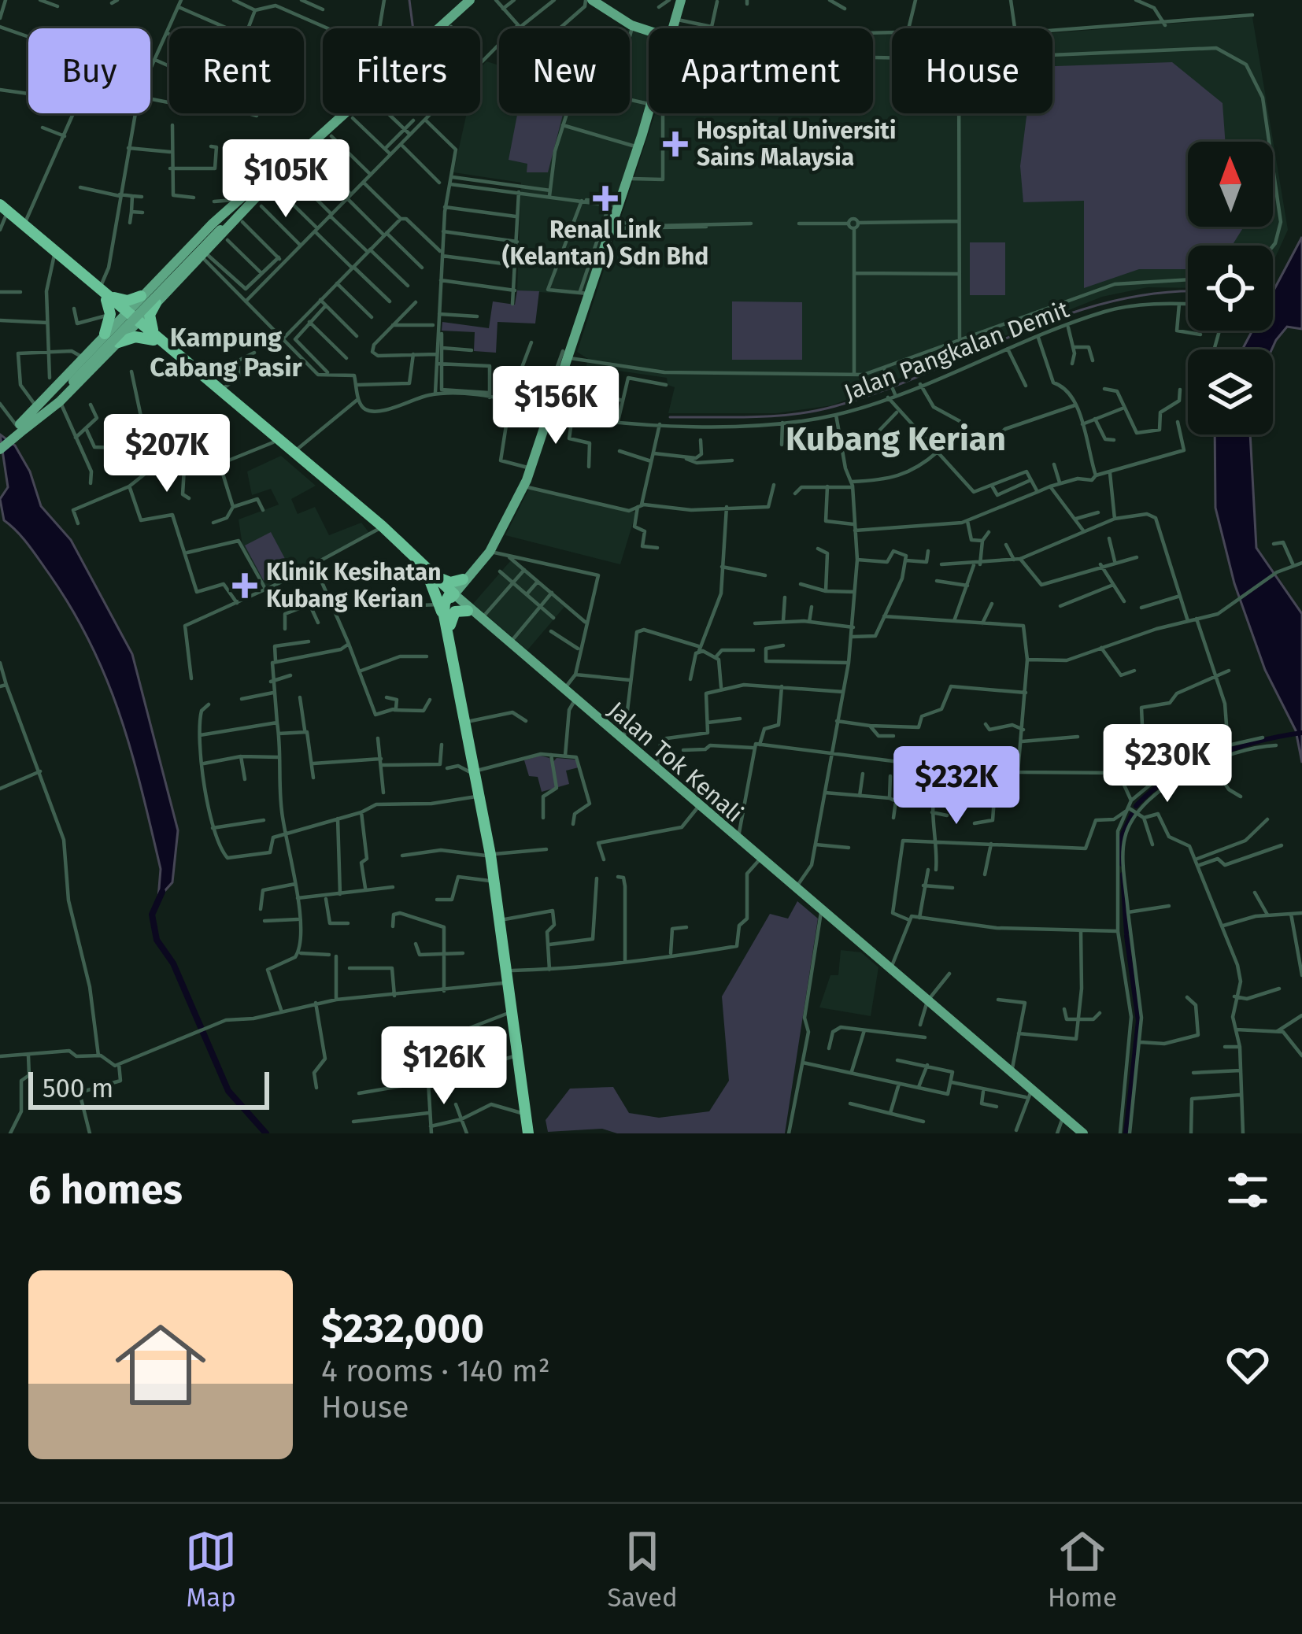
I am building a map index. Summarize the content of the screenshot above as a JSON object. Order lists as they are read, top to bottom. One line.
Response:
{"streets":{"main road":["Jalan Tok Kenali"],"street":["Jalan Pangkalan Demit"]},"districts":["Kampung Cabang Pasir","Kubang Kerian"],"places":{"health":["Hospital Universiti Sains Malaysia","Renal Link (Kelantan) Sdn Bhd","Klinik Kesihatan Kubang Kerian"]},"scale_bar":"500 m","north":"top","page":{"chip":["Buy","Rent","Filters","New","Apartment","House"],"price":["$105K","$156K","$207K","$230K","$232K","$126K"],"scale":"500 m","heading":"6 homes","list":[{"name":"$232,000","note":"4 rooms · 140 m² · House"}],"tabs":["Map","Saved","Home"]}}
